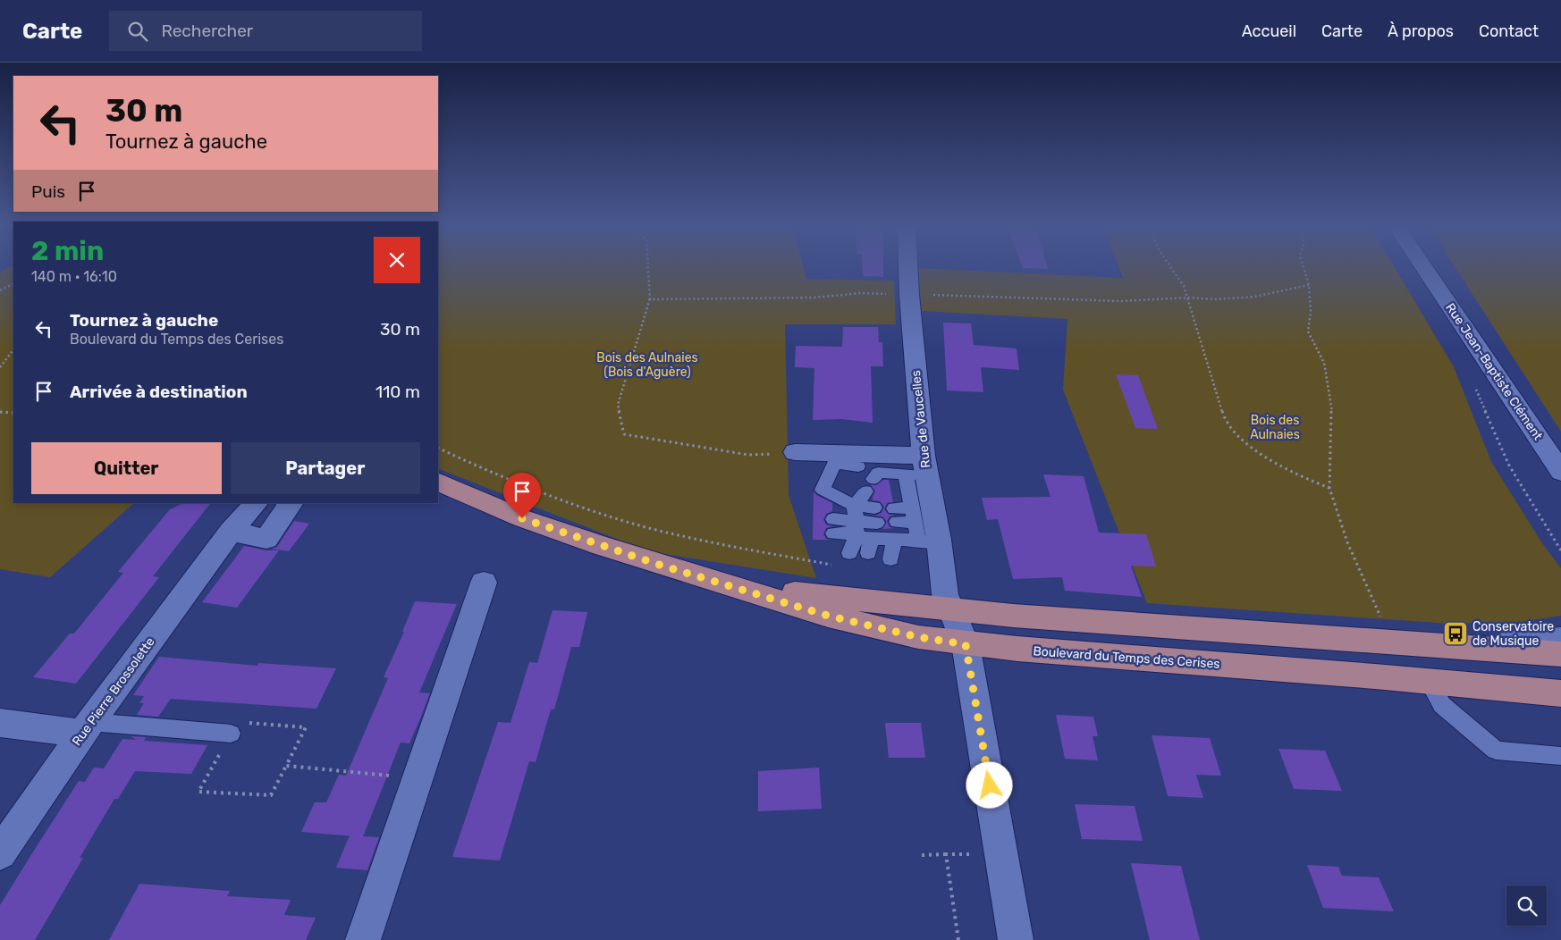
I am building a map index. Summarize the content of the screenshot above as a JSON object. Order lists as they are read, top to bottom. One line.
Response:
{"streets":{"main road":["Boulevard du Temps des Cerises"],"street":["Rue Jean-Baptiste Clément","Rue de Vaucelles","Rue Pierre Brossolette"]},"crossings":[["Rue de Vaucelles","Boulevard du Temps des Cerises"]],"parks":["Bois des Aulnaies (Bois d'Aguère)","Bois des Aulnaies"],"places":{"bus stop":["Conservatoire de Musique"]},"page":{"header":"Carte","search":"Rechercher","nav":["Accueil","Carte","À propos","Contact"],"turn":["30 m","Tournez à gauche"],"then":"Puis","heading":["2 min","140 m · 16:10"],"list":[{"name":"Tournez à gauche","note":"Boulevard du Temps des Cerises","value":"30 m"},{"name":"Arrivée à destination","value":"110 m"}],"buttons":["Quitter","Partager"]}}
